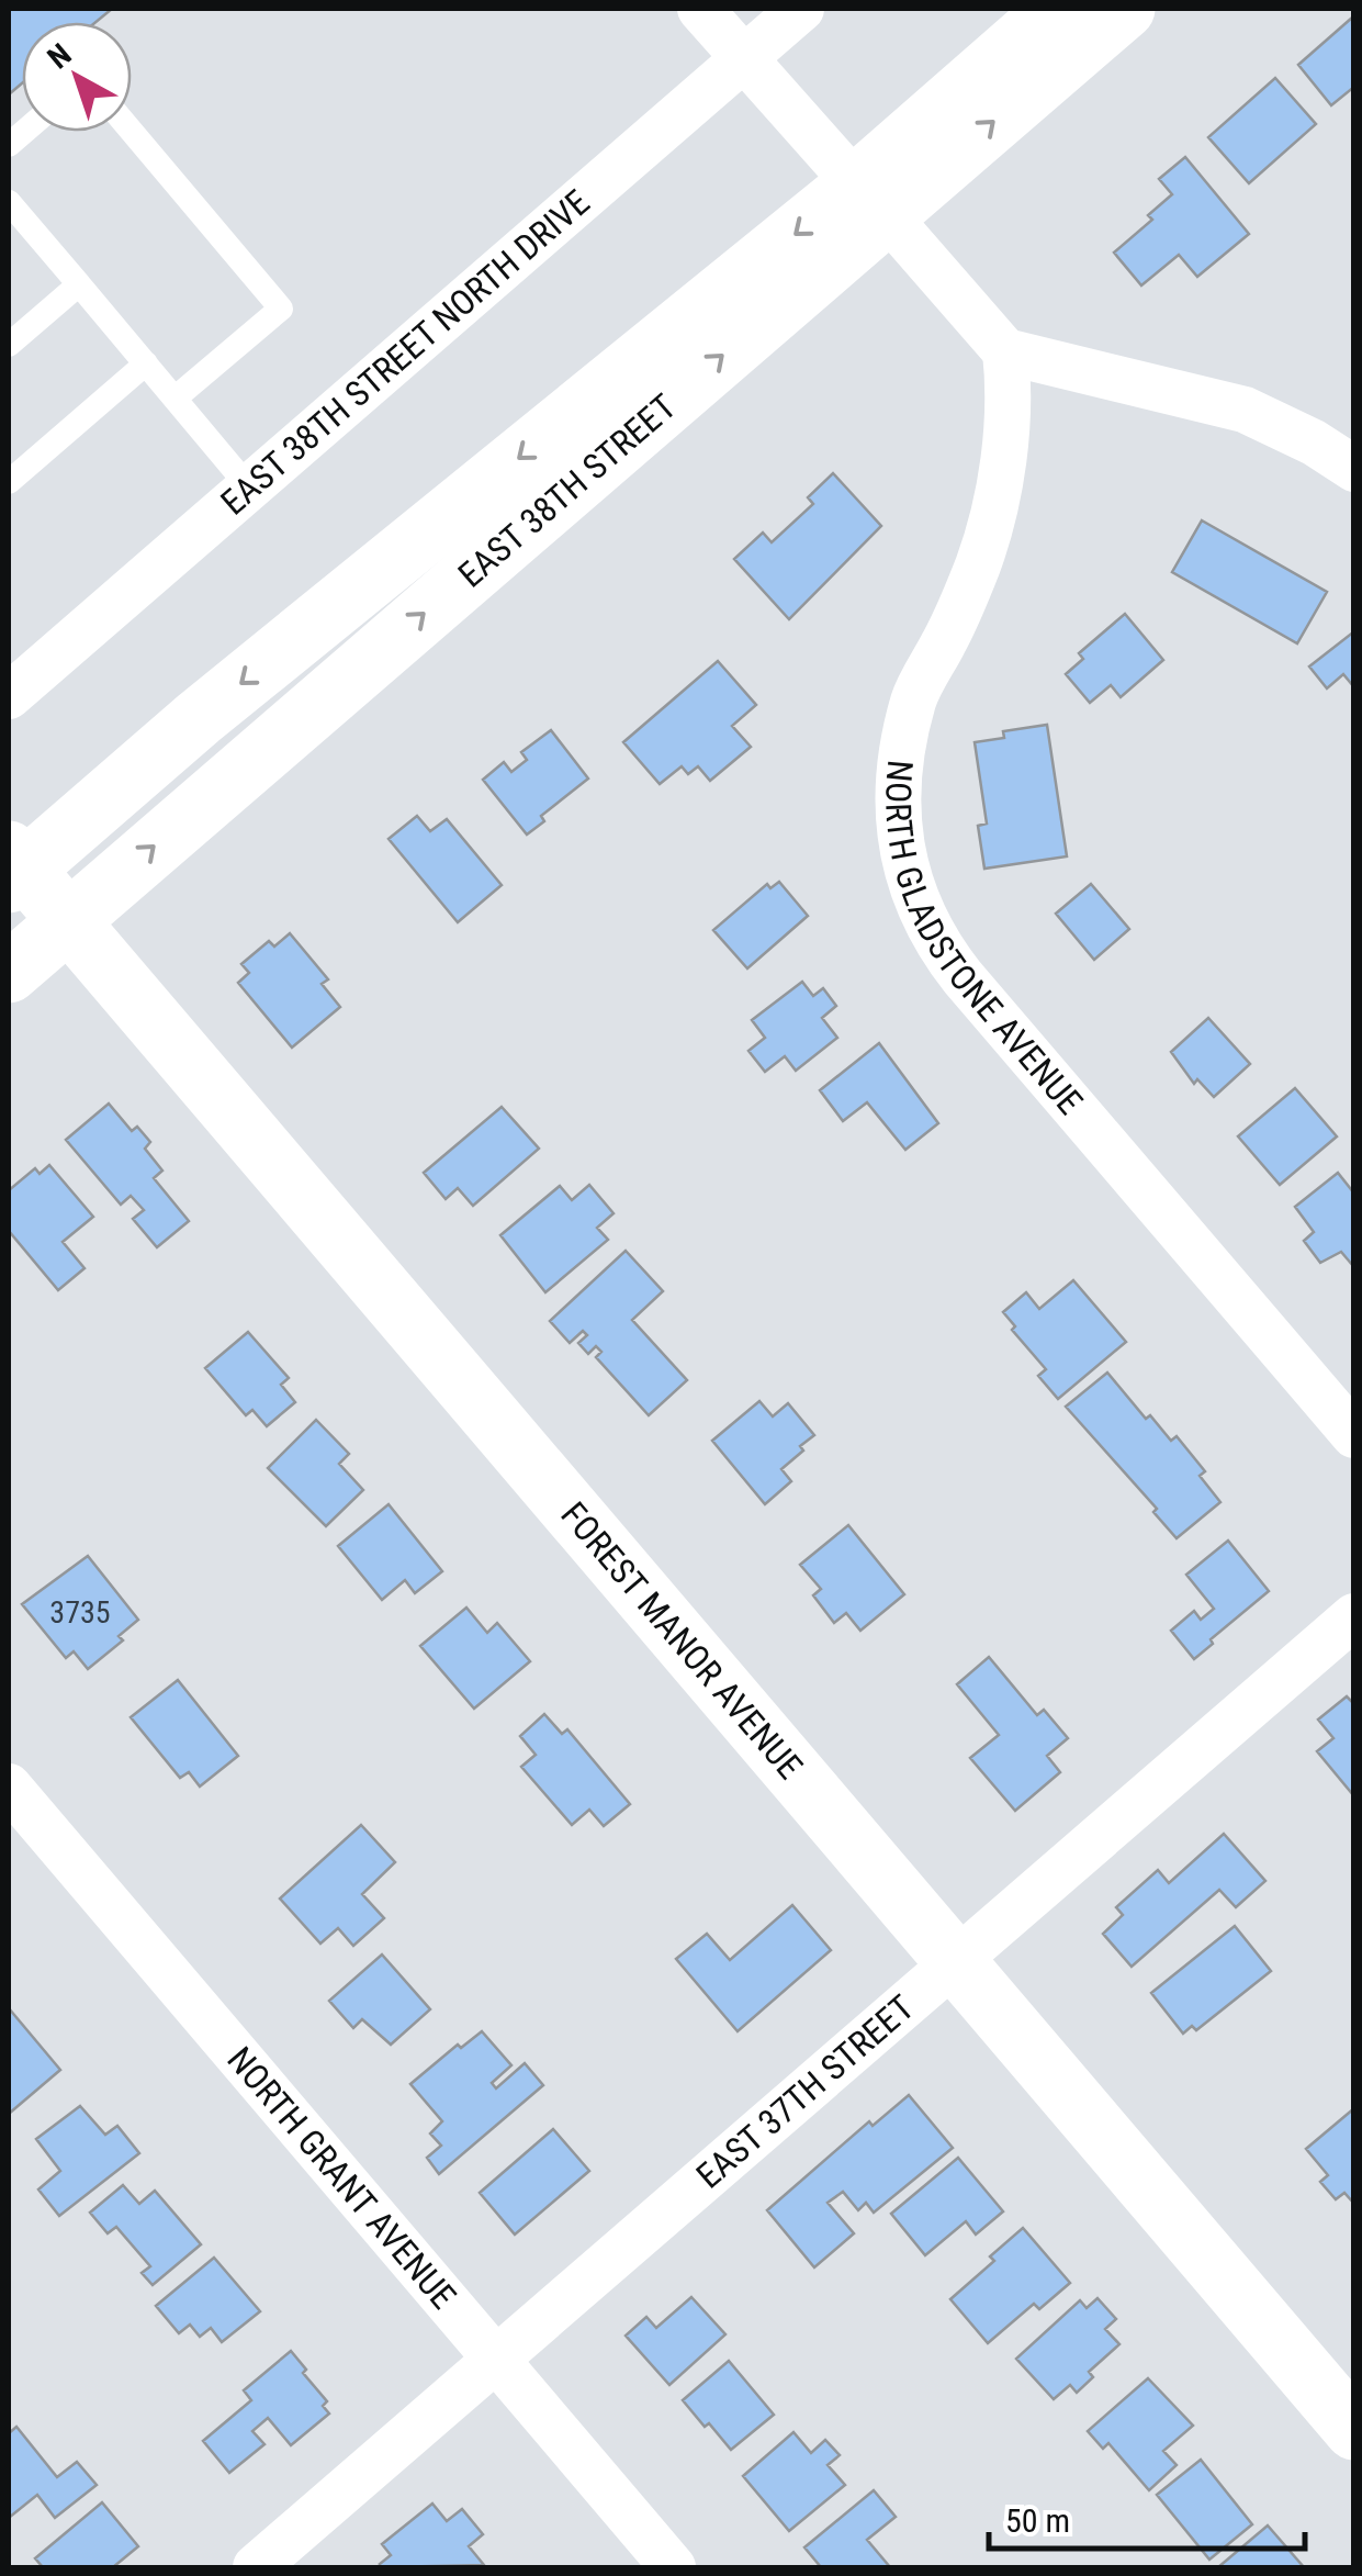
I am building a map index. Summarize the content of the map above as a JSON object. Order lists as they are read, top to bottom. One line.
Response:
{"streets":{"main road":["EAST 38TH STREET","FOREST MANOR AVENUE"],"street":["EAST 38TH STREET NORTH DRIVE","NORTH GLADSTONE AVENUE","EAST 37TH STREET","NORTH GRANT AVENUE"]},"crossings":[["EAST 38TH STREET","FOREST MANOR AVENUE"],["FOREST MANOR AVENUE","EAST 37TH STREET"],["EAST 37TH STREET","NORTH GRANT AVENUE"]],"house_numbers":["3735"],"scale_bar":"50 m","north":"top left"}
